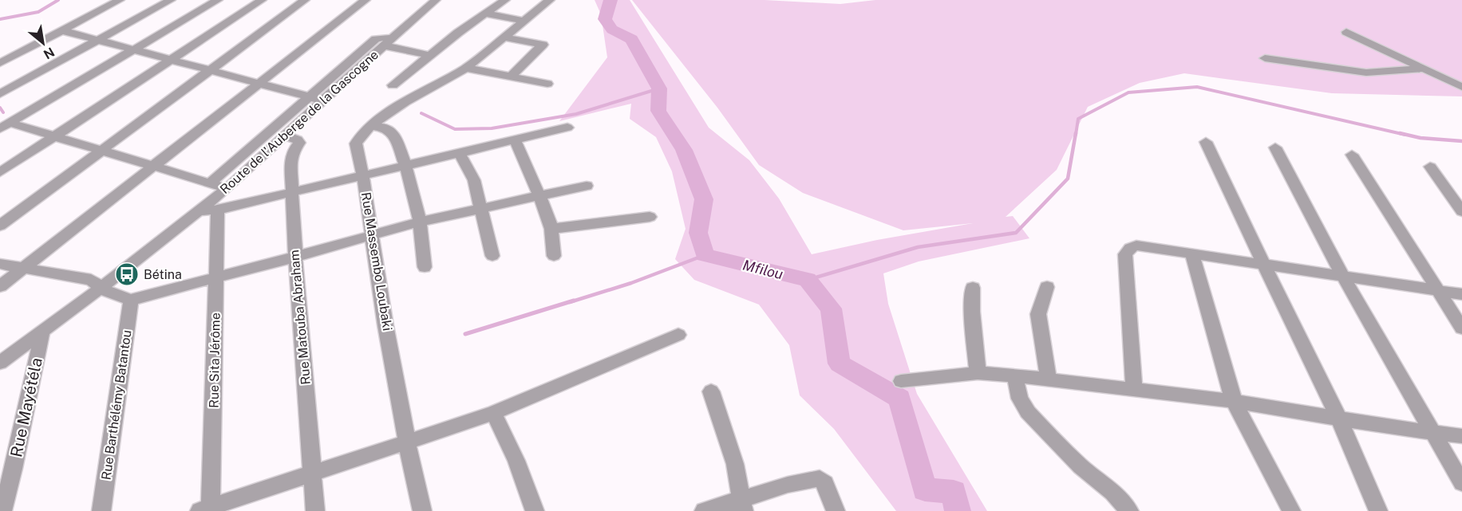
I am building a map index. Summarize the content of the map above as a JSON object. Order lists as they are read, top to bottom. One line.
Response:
{"streets":{"street":["Route de l'Auberge de la Gascogne","Rue Massembo Loubaki","Rue Matouba Abraham","Rue Sita Jérôme","Rue Barthélémy Batantou","Rue Mayétéla"]},"crossings":[["Route de l'Auberge de la Gascogne","Rue Matouba Abraham"],["Route de l'Auberge de la Gascogne","Rue Mayétéla"]],"water":["Mfilou"],"places":{"bus stop":["Bétina"]},"north":"bottom right"}
